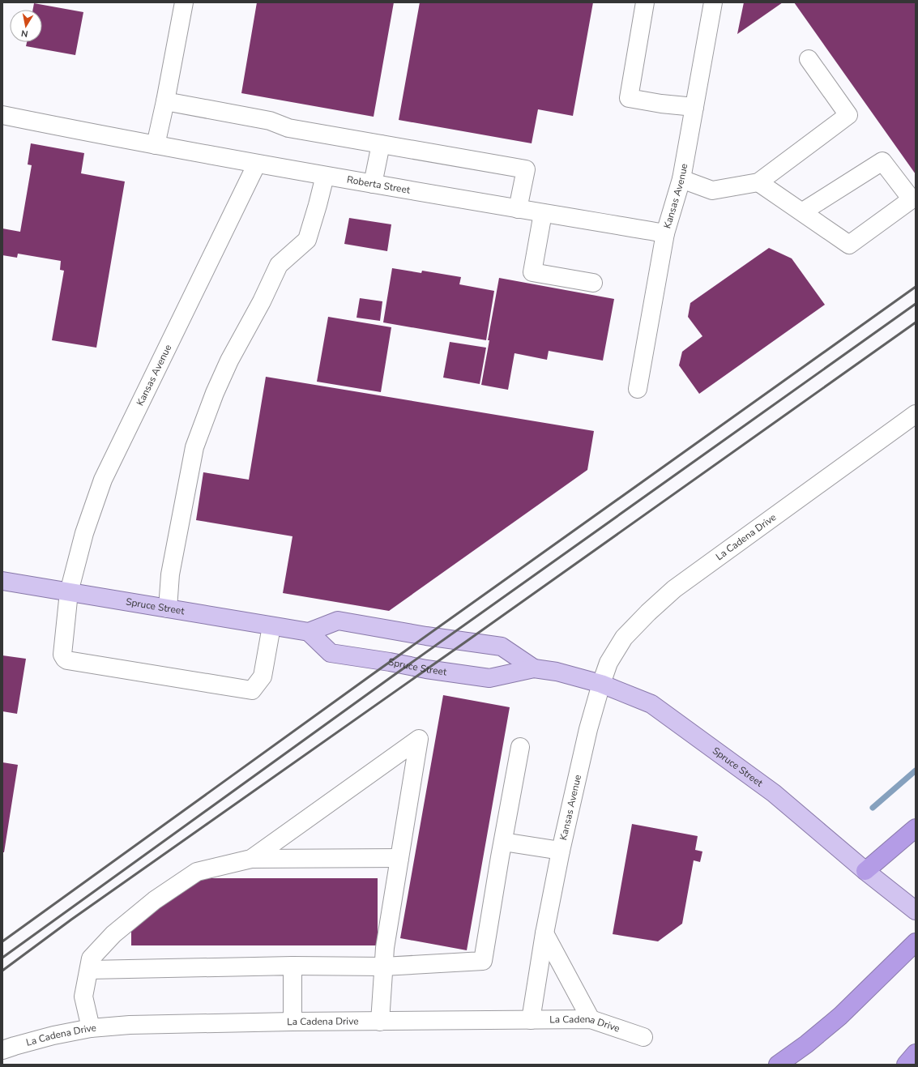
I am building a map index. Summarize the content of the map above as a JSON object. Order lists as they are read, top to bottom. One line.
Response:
{"streets":{"main road":["Spruce Street"],"street":["Roberta Street","Kansas Avenue","La Cadena Drive"]},"crossings":[["Roberta Street","Kansas Avenue"],["Kansas Avenue","La Cadena Drive"],["Kansas Avenue","Spruce Street"],["La Cadena Drive","Spruce Street"]],"north":"bottom"}
